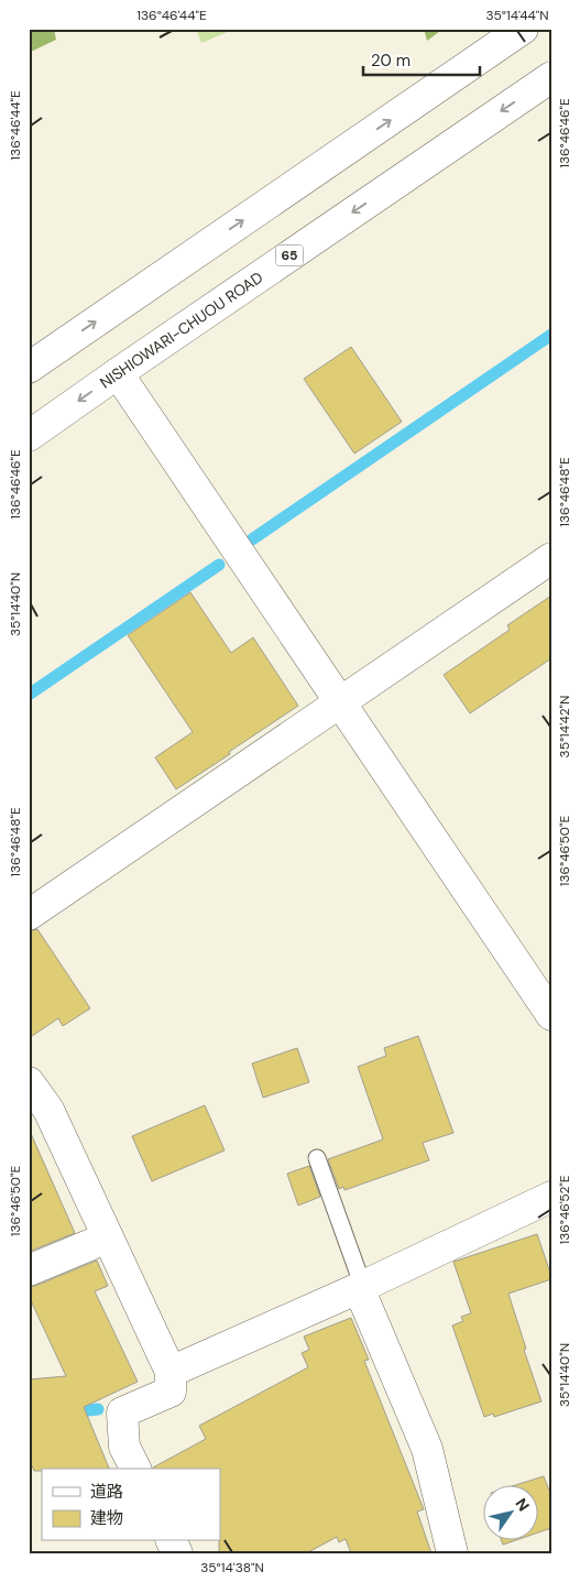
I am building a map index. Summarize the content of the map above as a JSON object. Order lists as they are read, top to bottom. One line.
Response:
{"streets":{"street":["65","NISHIOWARI-CHUOU ROAD"]},"legend":["道路","建物"],"scale_bar":"20 m","north":"top right","coordinates":["136°46'44\"E","35°14'44\"N","136°46'46\"E","136°46'48\"E","35°14'40\"N","35°14'42\"N","136°46'50\"E","136°46'52\"E","35°14'38\"N"]}
